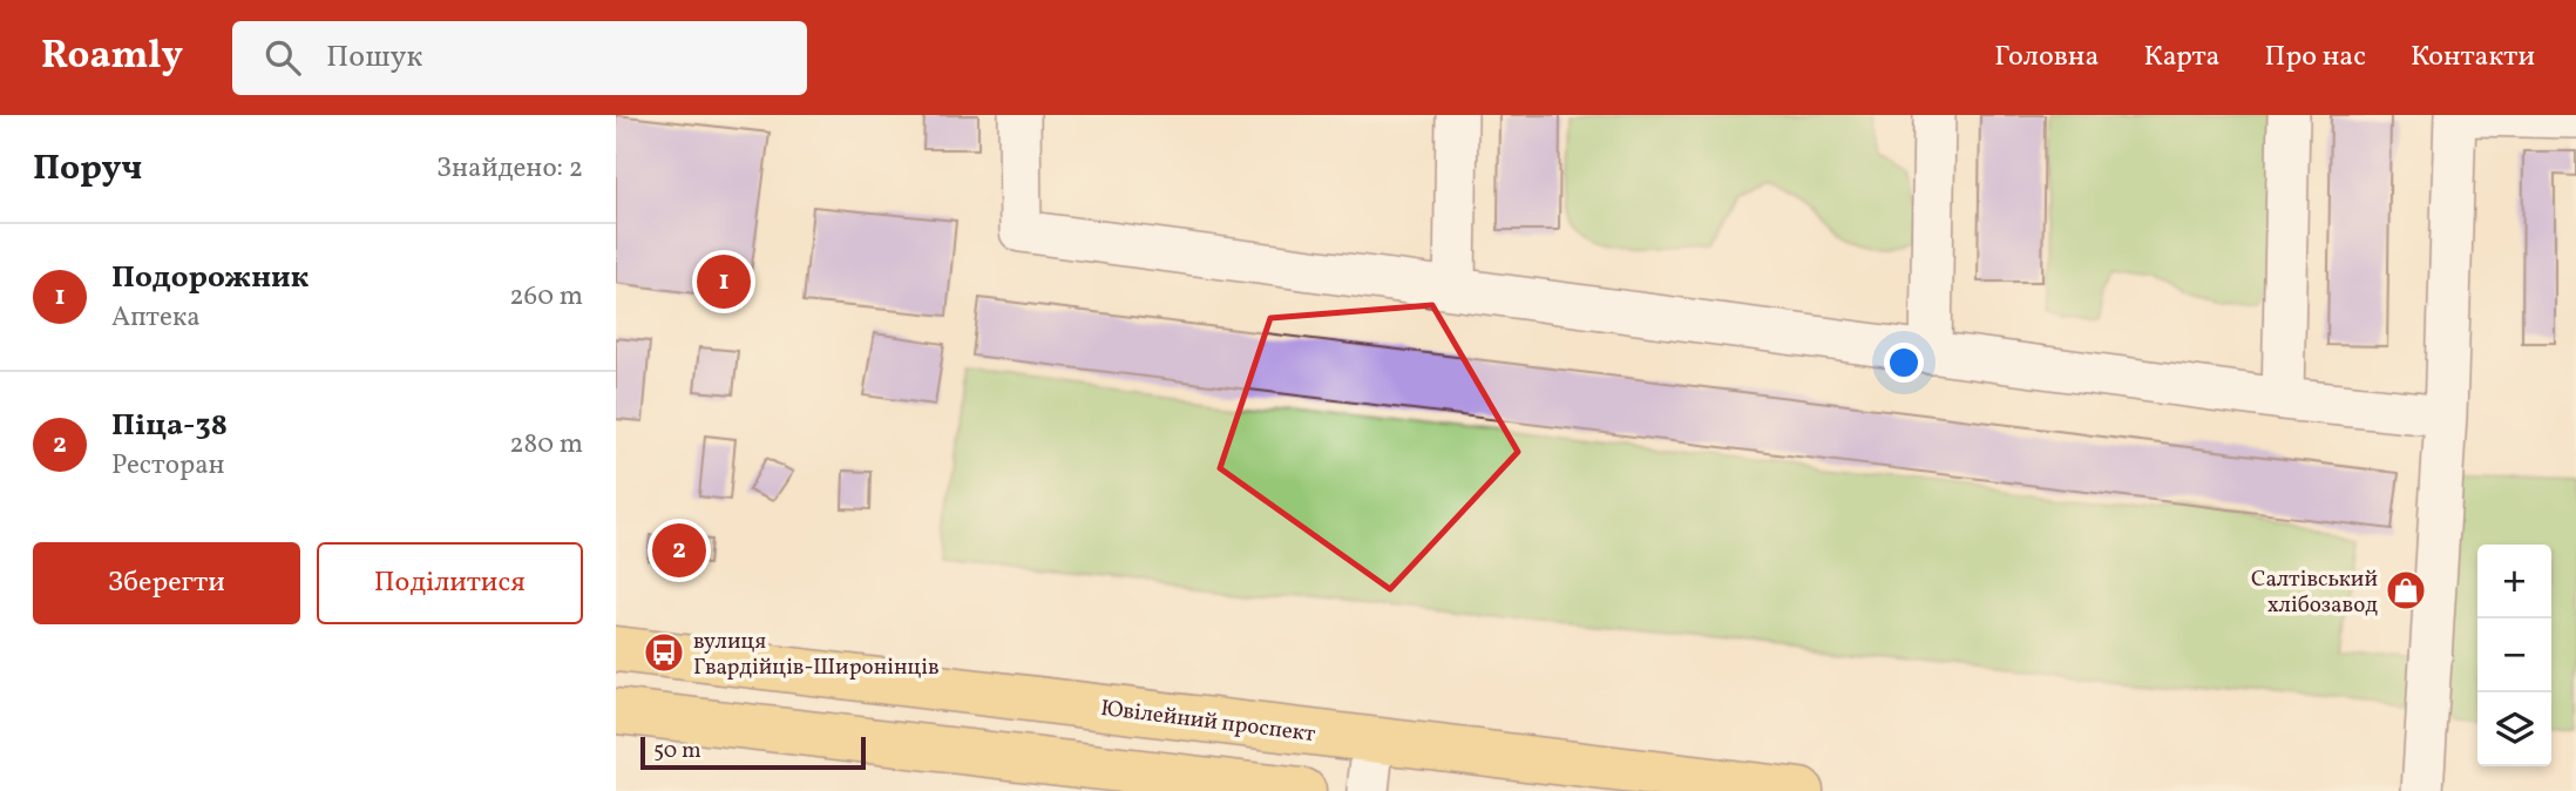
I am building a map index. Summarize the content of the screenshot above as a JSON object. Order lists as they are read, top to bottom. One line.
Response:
{"streets":{"main road":["Ювілейний проспект"]},"places":{"shop":["Салтівський хлібозавод"],"bus stop":["вулиця Гвардійців-Широнінців"]},"scale_bar":"50 m","page":{"header":"Roamly","search":"Пошук","nav":["Головна","Карта","Про нас","Контакти"],"heading":["Поруч","Знайдено: 2"],"list":[{"mark":"1","name":"Подорожник","note":"Аптека","value":"260 m"},{"mark":"2","name":"Піца-38","note":"Ресторан","value":"280 m"}],"pins":["1","2"],"buttons":["Зберегти","Поділитися"],"map_buttons":["+","−"],"scale":"50 m"}}
